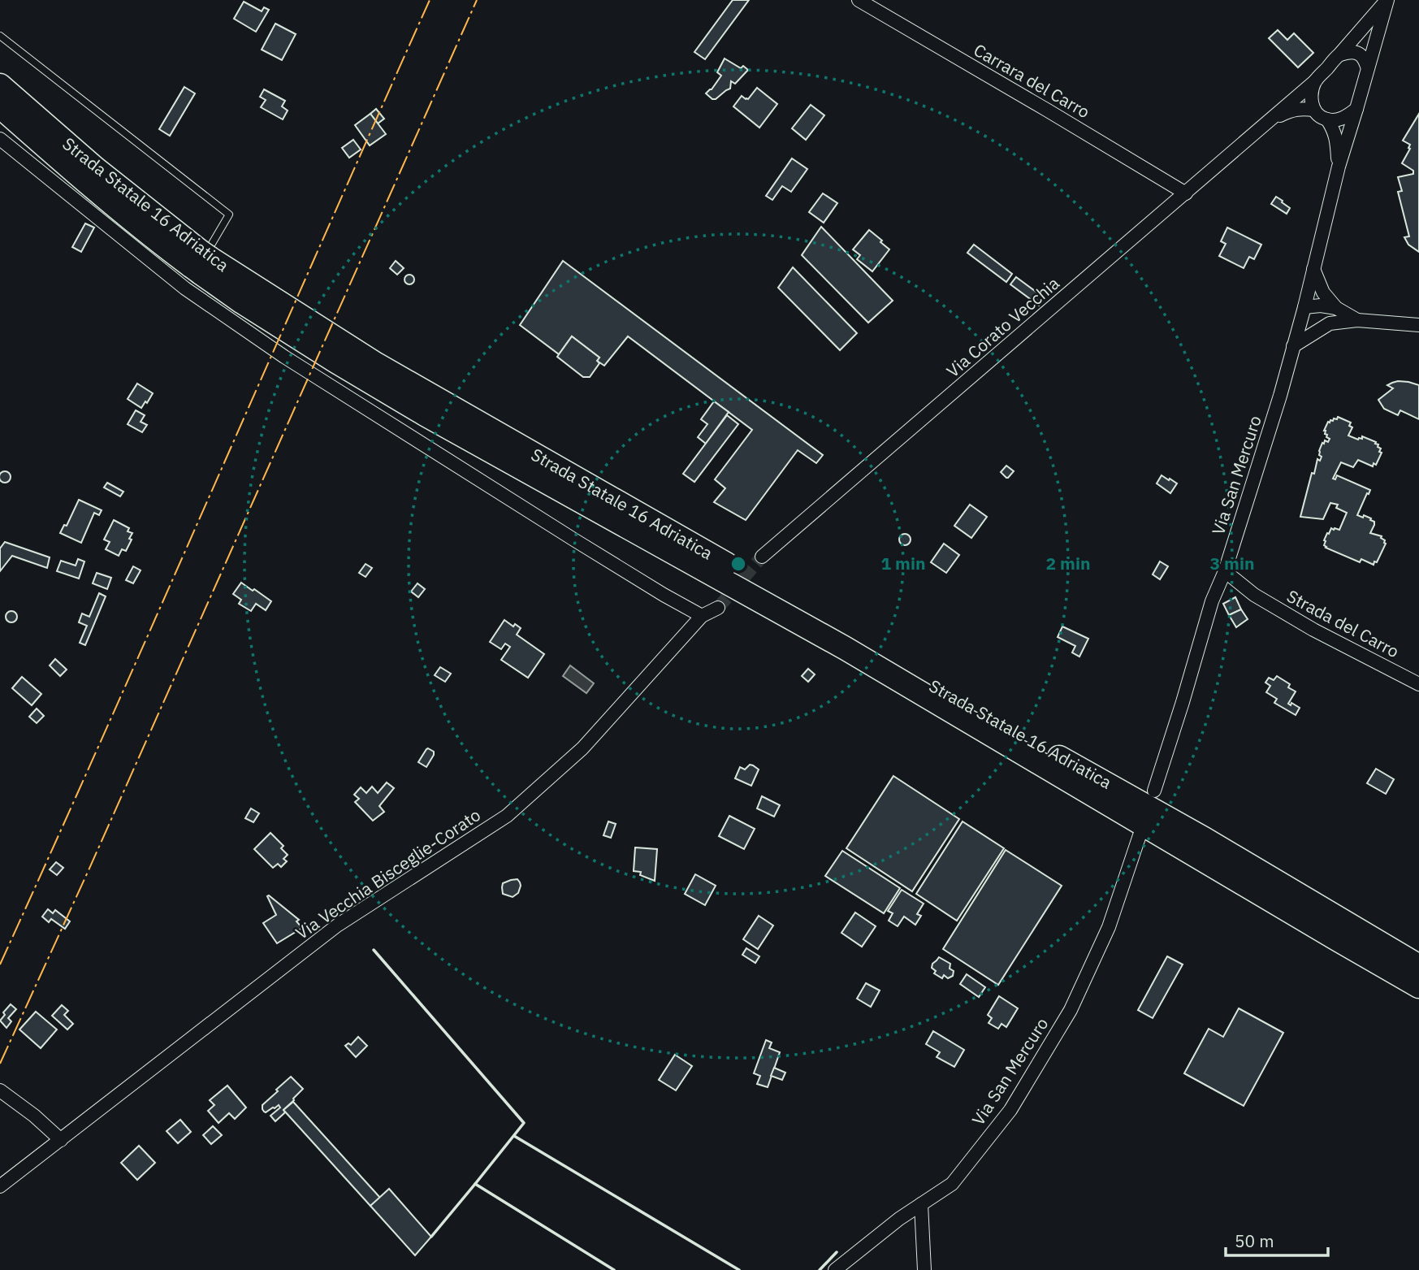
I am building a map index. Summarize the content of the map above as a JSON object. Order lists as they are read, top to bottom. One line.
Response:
{"streets":{"highway":["Strada Statale 16 Adriatica"],"street":["Carrara del Carro","Via Corato Vecchia","Via San Mercuro","Strada del Carro","Via Vecchia Bisceglie-Corato"]},"crossings":[["Carrara del Carro","Via Corato Vecchia"],["Via Corato Vecchia","Via San Mercuro"],["Via San Mercuro","Strada del Carro"]],"scale_bar":"50 m","rings":["1 min","2 min","3 min"]}
